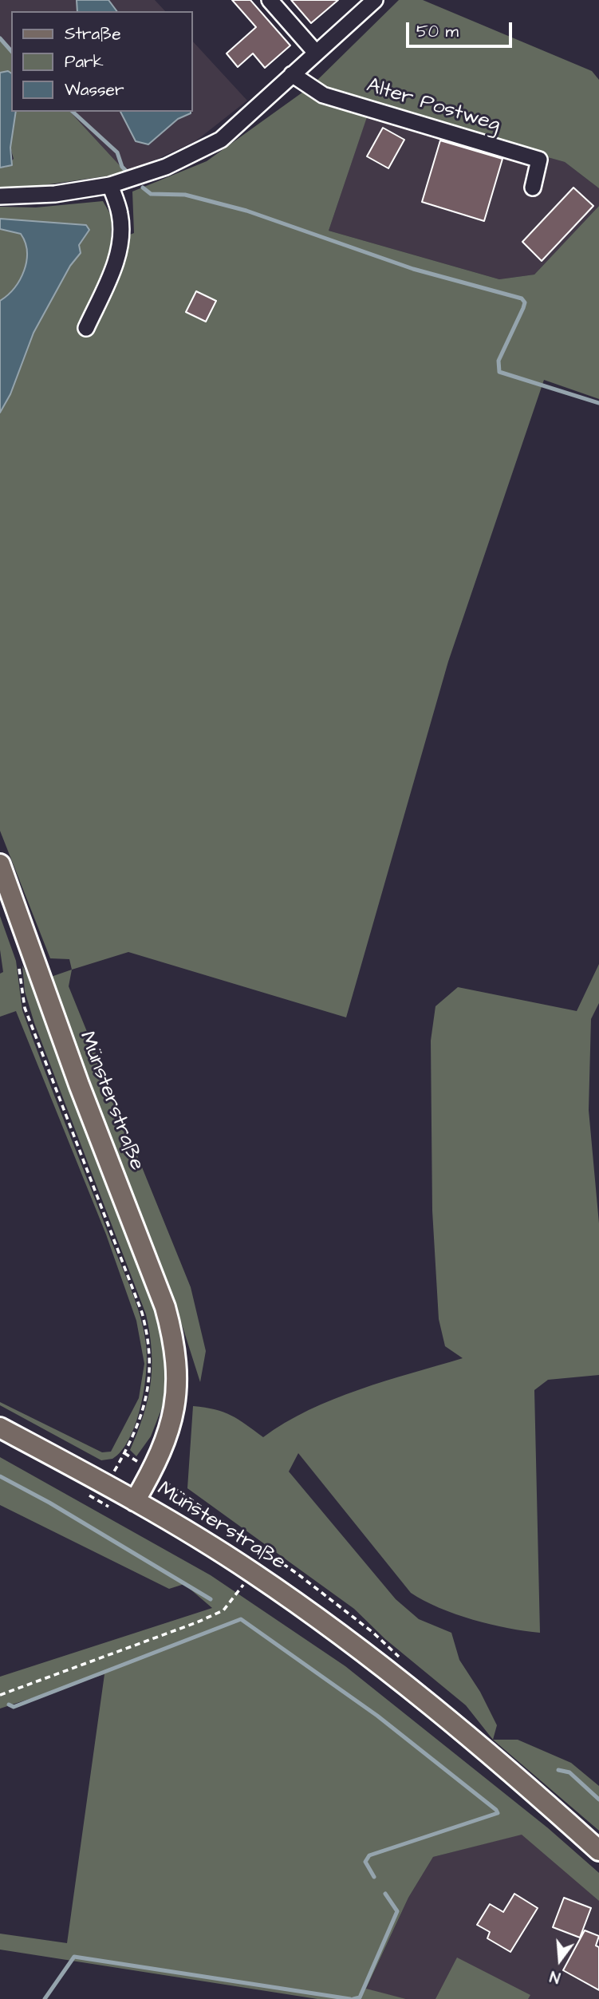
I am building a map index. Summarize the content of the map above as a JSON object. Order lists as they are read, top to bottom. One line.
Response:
{"streets":{"main road":["Münsterstraße"],"street":["Alter Postweg"]},"legend":["Straße","Park","Wasser"],"scale_bar":"50 m","north":"bottom"}
